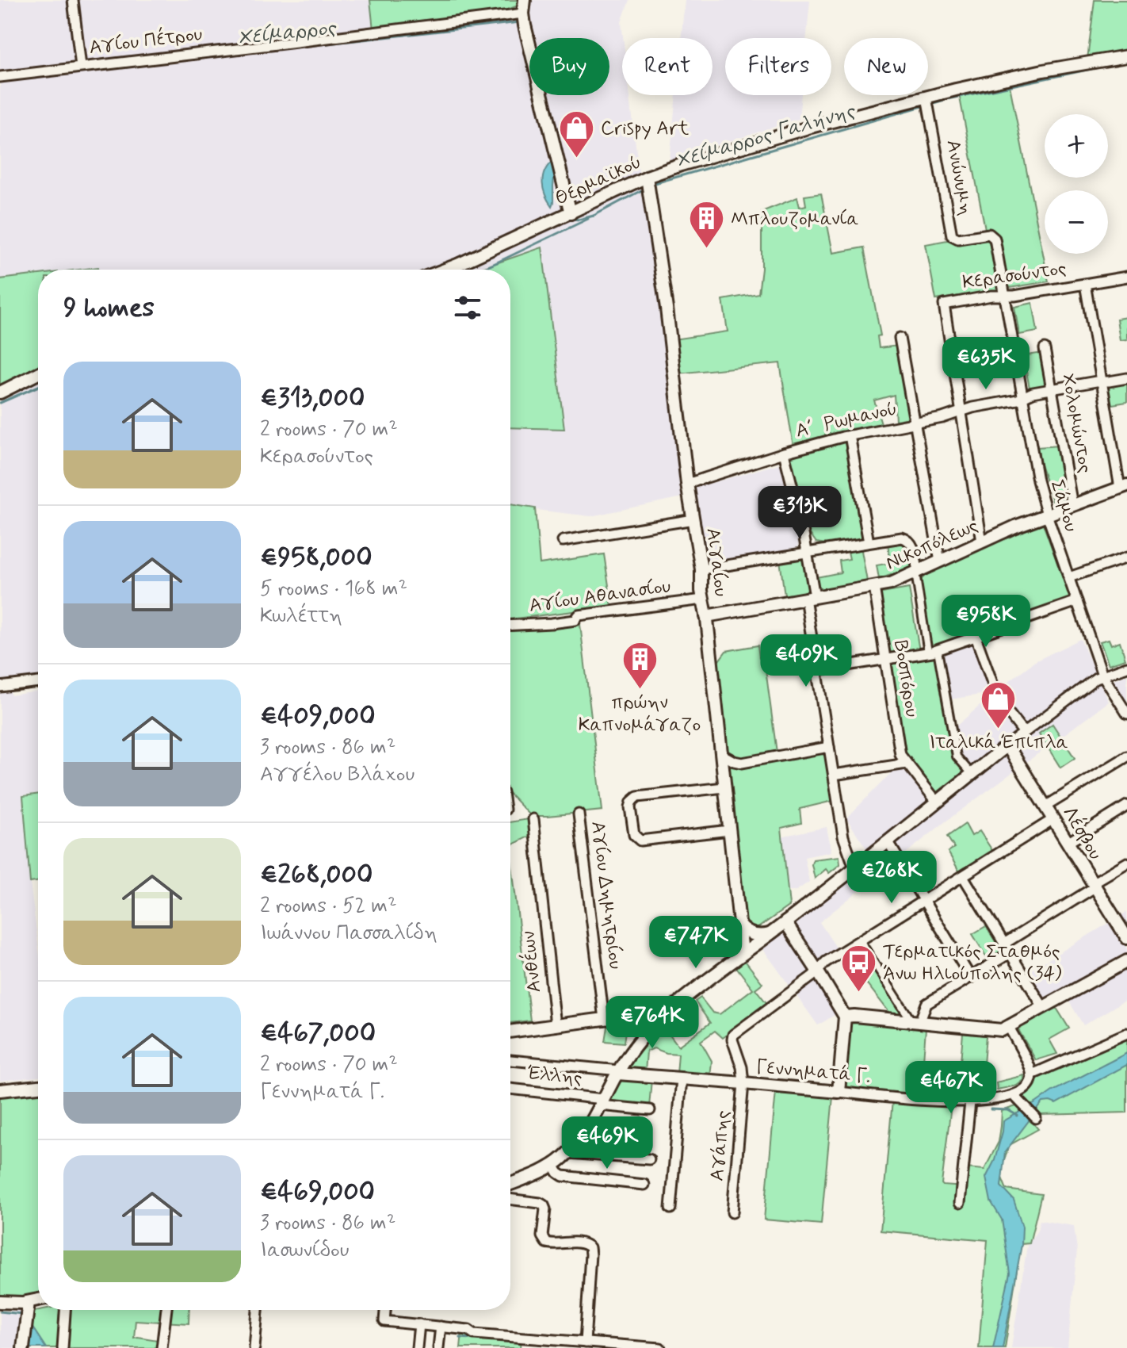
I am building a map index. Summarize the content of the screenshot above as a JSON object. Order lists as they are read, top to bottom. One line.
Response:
{"streets":{"street":["Αγίου Πέτρου","Ανώνυμη","Θερμαϊκού","Κερασούντος","Α΄ Ρωμανού","Χολομώντος","Σάμου","Νικοπόλεως","Αιγαίου","Αγίου Αθανασίου","Βοσπόρου","Λέσβου","Αγίου Δημητρίου","Ανθέων","Γεννηματά Γ.","Έλλης","Αγάπης"]},"crossings":[["Ανώνυμη","Θερμαϊκού"],["Ανώνυμη","Κερασούντος"],["Ανώνυμη","Σάμου"],["Θερμαϊκού","Αιγαίου"],["Κερασούντος","Α΄ Ρωμανού"],["Κερασούντος","Σάμου"],["Α΄ Ρωμανού","Χολομώντος"],["Α΄ Ρωμανού","Σάμου"],["Α΄ Ρωμανού","Αιγαίου"],["Χολομώντος","Νικοπόλεως"],["Σάμου","Νικοπόλεως"],["Νικοπόλεως","Αιγαίου"],["Νικοπόλεως","Βοσπόρου"],["Αιγαίου","Αγίου Αθανασίου"],["Γεννηματά Γ.","Αγάπης"]],"water":["Χείμαρρος","Χείμαρρος Γαλήνης"],"places":{"shop":["Crispy Art","Ιταλικά Έπιπλα"],"building":["Μπλουζομανία","πρώην Καπνομάγαζο"],"bus stop":["Τερματικός Σταθμός Άνω Ηλιούπολης (34)"]},"page":{"chip":["Buy","Rent","Filters","New"],"map_buttons":["+","−"],"heading":"9 homes","price":["€635K","€313K","€958K","€409K","€268K","€747K","€764K","€467K","€469K"],"list":[{"name":"€313,000","note":"2 rooms · 70 m² · Κερασούντος"},{"name":"€958,000","note":"5 rooms · 168 m² · Κωλέττη"},{"name":"€409,000","note":"3 rooms · 86 m² · Αγγέλου Βλάχου"},{"name":"€268,000","note":"2 rooms · 52 m² · Ιωάννου Πασσαλίδη"},{"name":"€467,000","note":"2 rooms · 70 m² · Γεννηματά Γ."},{"name":"€469,000","note":"3 rooms · 86 m² · Ιασωνίδου"}]}}
